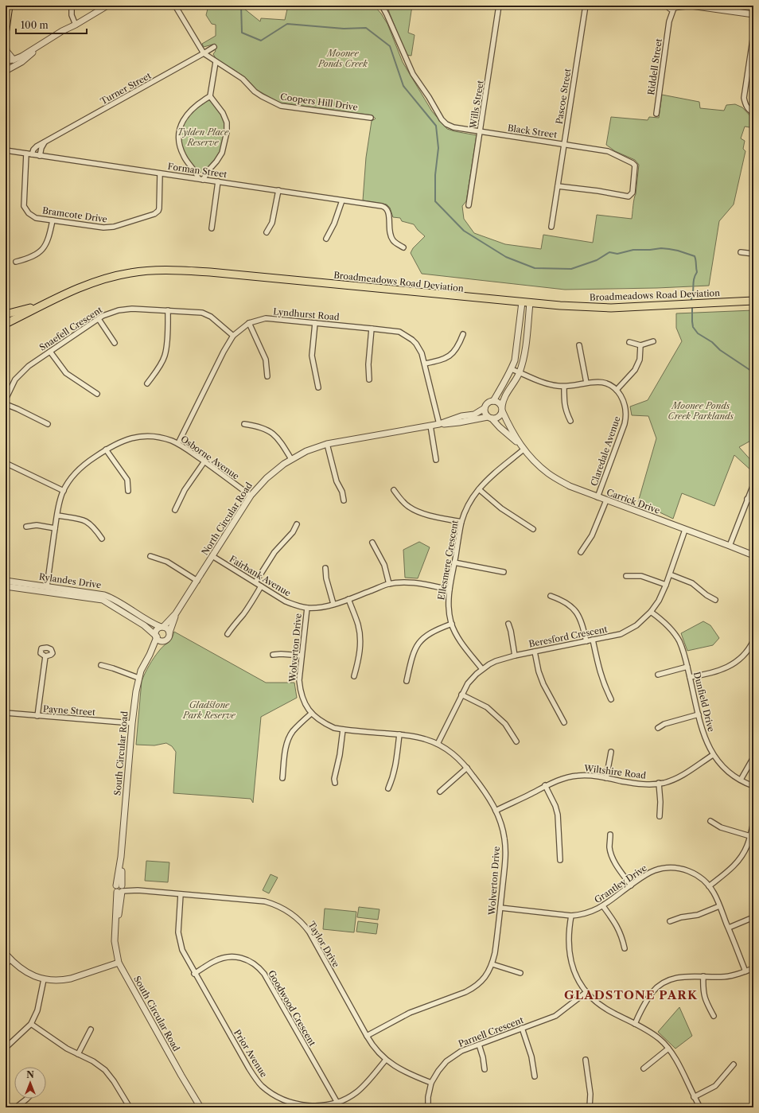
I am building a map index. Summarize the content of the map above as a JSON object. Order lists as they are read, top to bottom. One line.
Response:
{"streets":{"main road":["Broadmeadows Road Deviation"],"street":["Riddell Street","Turner Street","Pascoe Street","Coopers Hill Drive","Wills Street","Black Street","Forman Street","Bramcote Drive","Lyndhurst Road","Snaefell Crescent","Claredale Avenue","Osborne Avenue","Carrick Drive","North Circular Road","Ellesmere Crescent","Fairbank Avenue","Rylandes Drive","Beresford Crescent","Wolverton Drive","Dunfield Drive","Payne Street","South Circular Road","Wiltshire Road","Grantley Drive","Taylor Drive","Goodwood Crescent","Parnell Crescent","Prior Avenue"]},"crossings":[["Turner Street","Coopers Hill Drive"],["Turner Street","Forman Street"],["Pascoe Street","Black Street"],["Wills Street","Black Street"],["Forman Street","Bramcote Drive"],["Lyndhurst Road","Snaefell Crescent"],["Lyndhurst Road","Osborne Avenue"],["Lyndhurst Road","North Circular Road"],["Claredale Avenue","Carrick Drive"],["Osborne Avenue","North Circular Road"],["Carrick Drive","North Circular Road"],["Carrick Drive","Ellesmere Crescent"],["Carrick Drive","Beresford Crescent"],["North Circular Road","Fairbank Avenue"],["North Circular Road","Rylandes Drive"],["North Circular Road","South Circular Road"],["Ellesmere Crescent","Fairbank Avenue"],["Ellesmere Crescent","Beresford Crescent"],["Fairbank Avenue","Wolverton Drive"],["Rylandes Drive","South Circular Road"],["Beresford Crescent","Wolverton Drive"],["Beresford Crescent","Dunfield Drive"],["Wolverton Drive","Wiltshire Road"],["Wolverton Drive","Grantley Drive"],["Wolverton Drive","Taylor Drive"],["Dunfield Drive","Wiltshire Road"],["Payne Street","South Circular Road"],["South Circular Road","Taylor Drive"],["Taylor Drive","Parnell Crescent"],["Taylor Drive","Prior Avenue"],["Goodwood Crescent","Prior Avenue"]],"districts":["GLADSTONE PARK"],"parks":["Moonee Ponds Creek","Tylden Place Reserve","Moonee Ponds Creek Parklands","Gladstone Park Reserve"],"scale_bar":"100 m","north":"top"}
